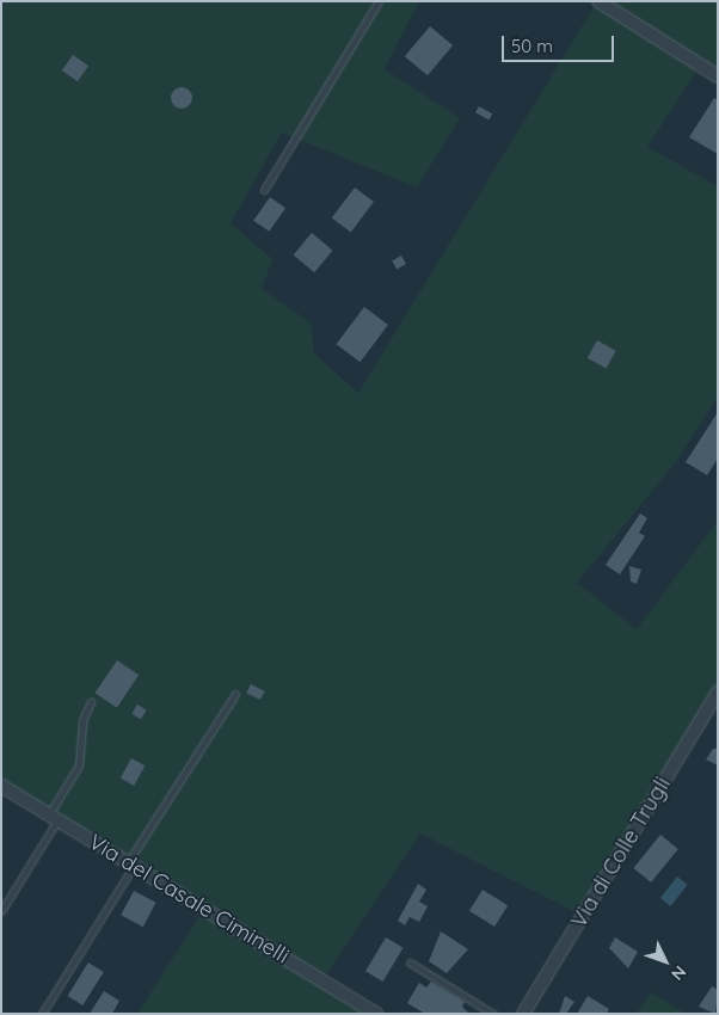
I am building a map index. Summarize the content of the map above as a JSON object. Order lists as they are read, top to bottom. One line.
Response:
{"streets":{"street":["Via di Colle Trugli","Via del Casale Ciminelli"]},"scale_bar":"50 m","north":"bottom right"}
